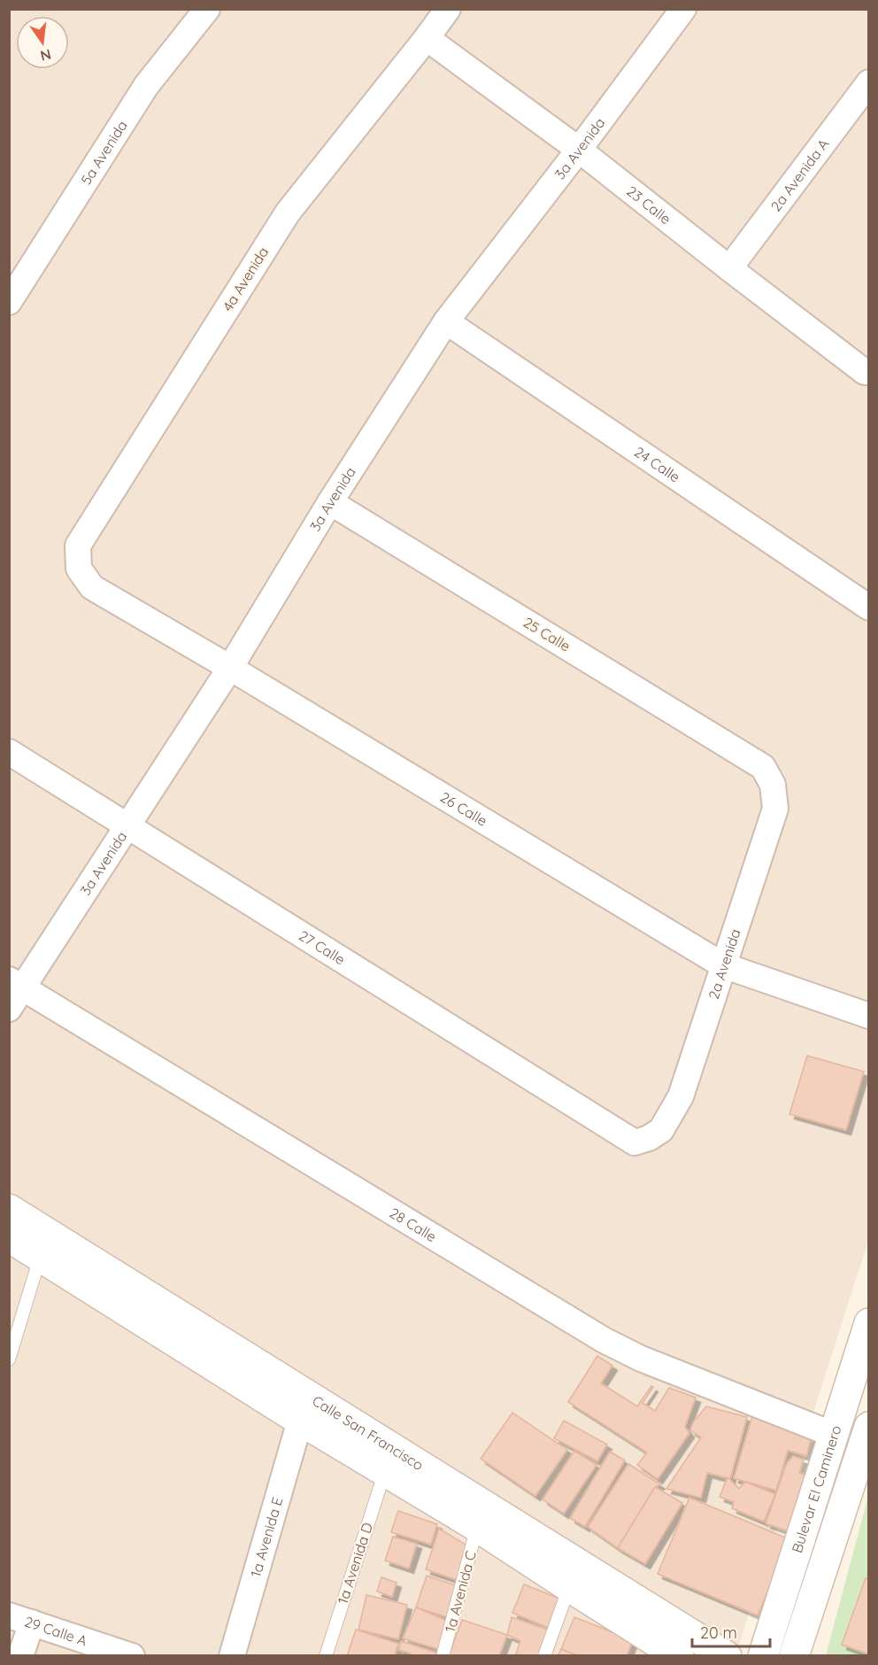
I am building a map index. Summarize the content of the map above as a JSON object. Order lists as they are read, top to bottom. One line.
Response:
{"streets":{"street":["3a Avenida","5a Avenida","2a Avenida A","23 Calle","4a Avenida","24 Calle","25 Calle","26 Calle","27 Calle","2a Avenida","28 Calle","Calle San Francisco","Bulevar El Caminero","1a Avenida E","29 Calle A"],"lane":["1a Avenida D","1a Avenida C"]},"crossings":[["3a Avenida","23 Calle"],["3a Avenida","24 Calle"],["3a Avenida","25 Calle"],["3a Avenida","26 Calle"],["3a Avenida","27 Calle"],["3a Avenida","28 Calle"],["2a Avenida A","23 Calle"],["23 Calle","4a Avenida"],["4a Avenida","26 Calle"],["25 Calle","2a Avenida"],["26 Calle","2a Avenida"],["27 Calle","2a Avenida"],["28 Calle","Bulevar El Caminero"],["Calle San Francisco","1a Avenida E"],["Calle San Francisco","1a Avenida D"],["Calle San Francisco","1a Avenida C"]],"scale_bar":"20 m","north":"bottom"}
